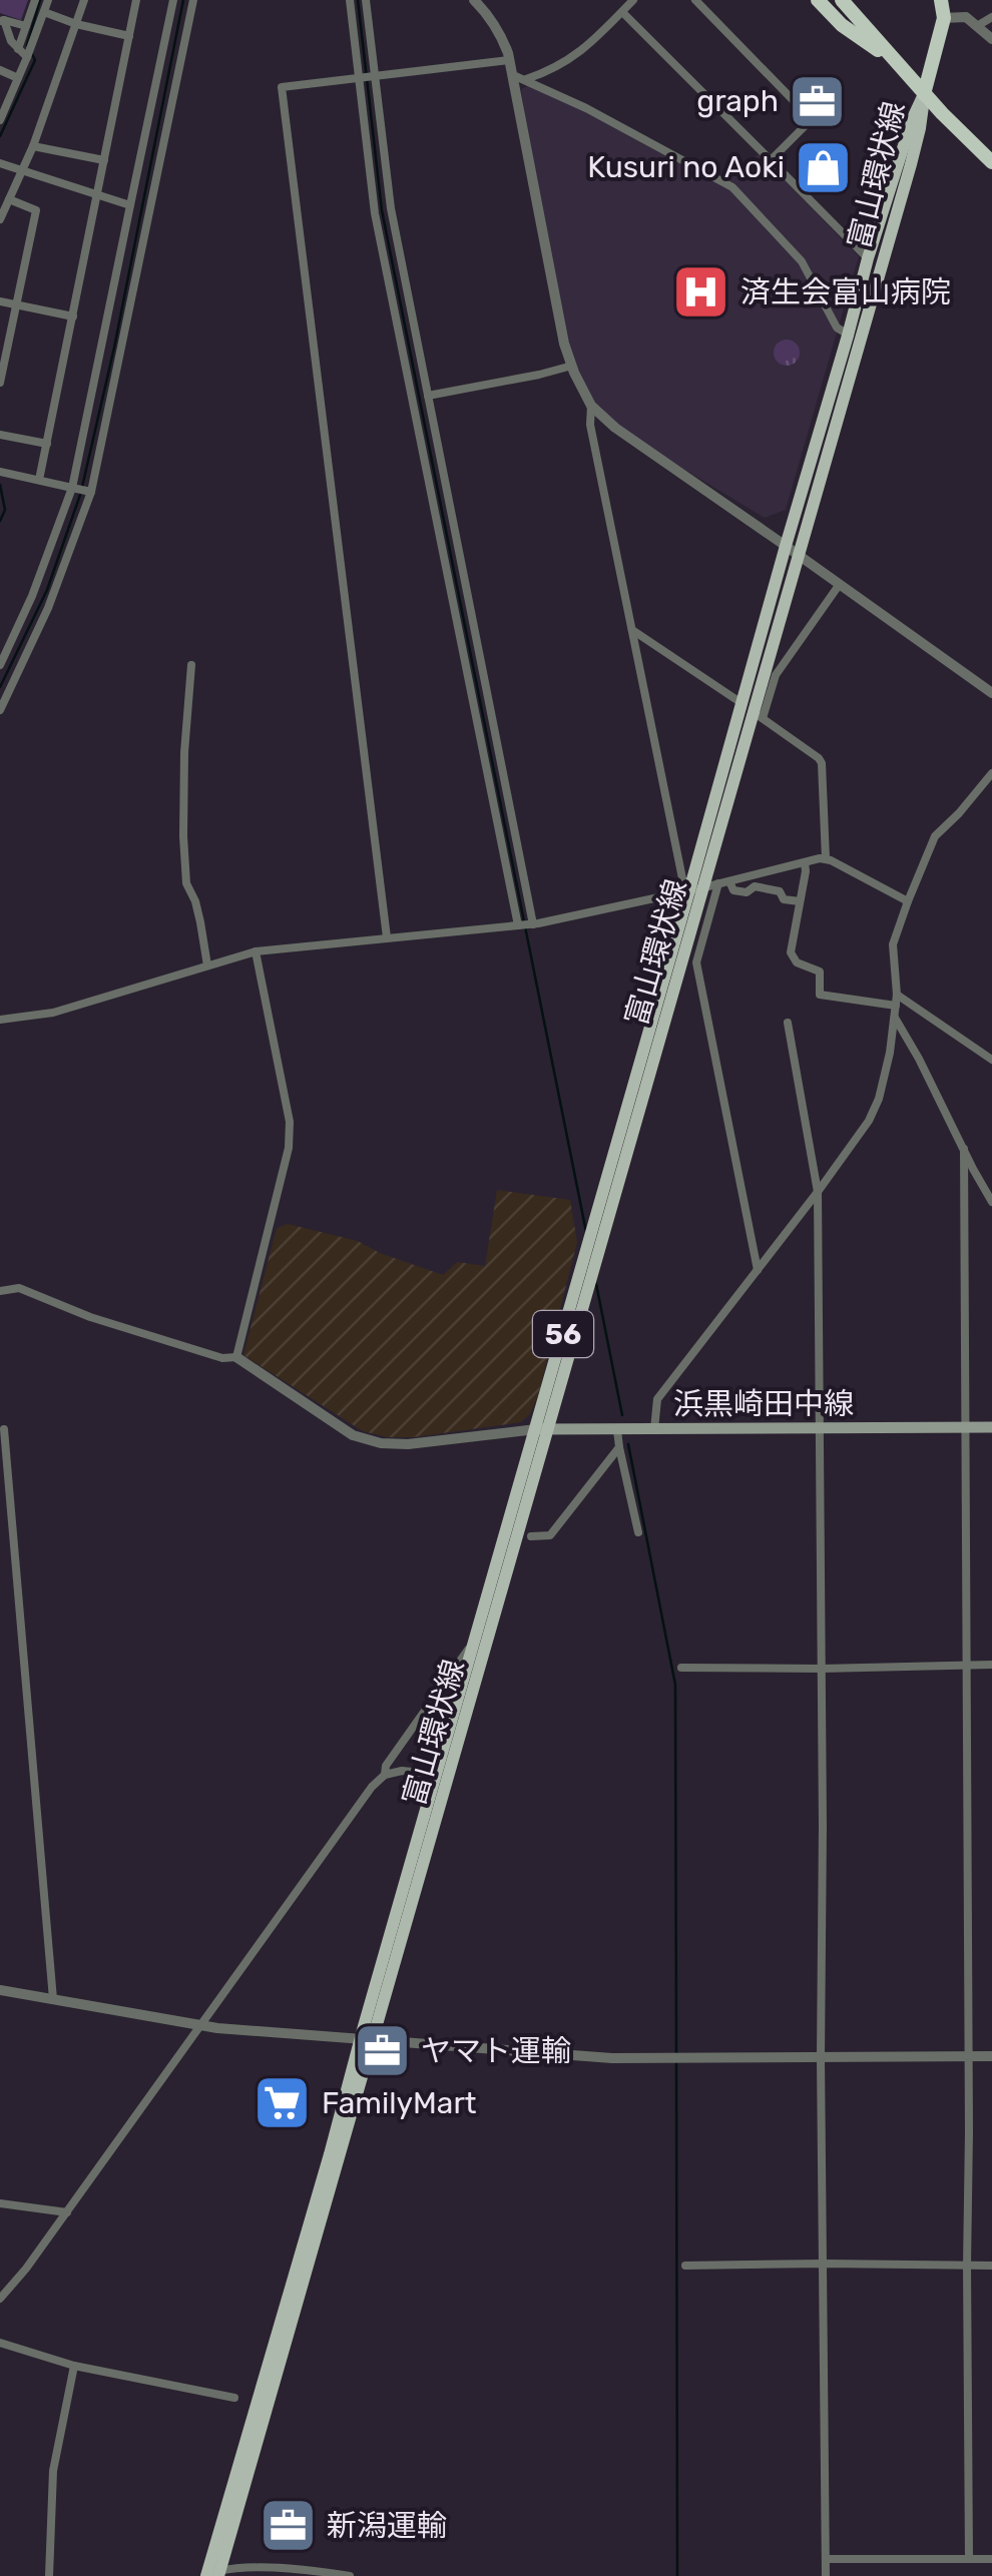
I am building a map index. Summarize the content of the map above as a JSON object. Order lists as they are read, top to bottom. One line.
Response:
{"streets":{"main road":["富山環状線","56","浜黒崎田中線"]},"crossings":[["富山環状線","浜黒崎田中線"]],"places":{"office":["graph","ヤマト運輸","新潟運輸"],"shop":["Kusuri no Aoki"],"hospital":["済生会富山病院"],"supermarket":["FamilyMart"]}}
